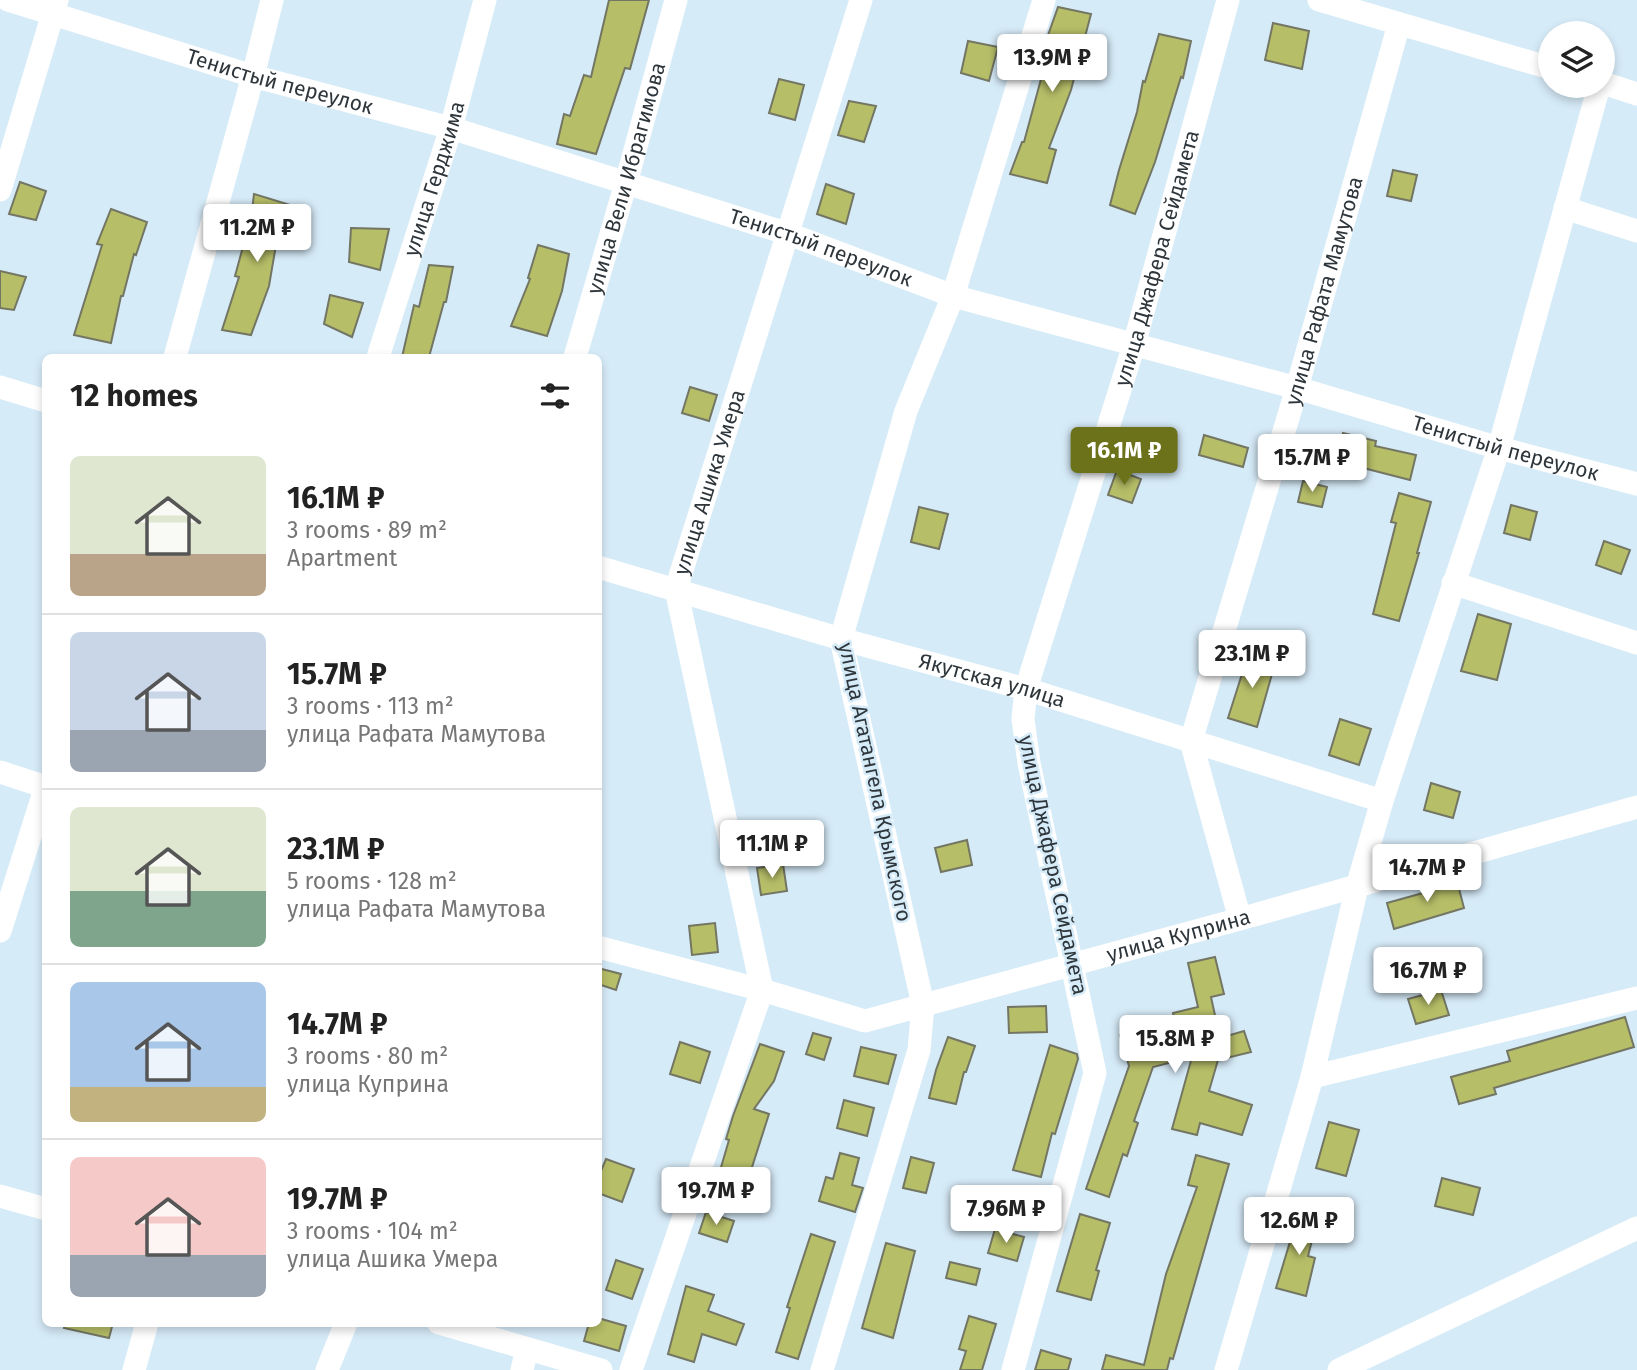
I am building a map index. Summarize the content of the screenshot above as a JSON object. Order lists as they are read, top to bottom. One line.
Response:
{"streets":{"street":["Тенистый переулок","улица Герджима","улица Вели Ибрагимова","улица Джафера Сейдамета","улица Рафата Мамутова","улица Ашика Умера","Якутская улица","улица Агатангела Крымского","улица Куприна"]},"crossings":[["Тенистый переулок","улица Герджима"],["Тенистый переулок","улица Вели Ибрагимова"],["Тенистый переулок","улица Джафера Сейдамета"],["Тенистый переулок","улица Рафата Мамутова"],["Тенистый переулок","улица Ашика Умера"],["Тенистый переулок","улица Агатангела Крымского"],["улица Джафера Сейдамета","Якутская улица"],["улица Джафера Сейдамета","улица Куприна"],["улица Рафата Мамутова","Якутская улица"],["улица Ашика Умера","Якутская улица"],["улица Ашика Умера","улица Куприна"],["Якутская улица","улица Агатангела Крымского"],["улица Агатангела Крымского","улица Куприна"]],"page":{"price":["13.9M ₽","11.2M ₽","16.1M ₽","15.7M ₽","23.1M ₽","11.1M ₽","14.7M ₽","16.7M ₽","15.8M ₽","19.7M ₽","7.96M ₽","12.6M ₽"],"heading":"12 homes","list":[{"name":"16.1M ₽","note":"3 rooms · 89 m² · Apartment"},{"name":"15.7M ₽","note":"3 rooms · 113 m² · улица Рафата Мамутова"},{"name":"23.1M ₽","note":"5 rooms · 128 m² · улица Рафата Мамутова"},{"name":"14.7M ₽","note":"3 rooms · 80 m² · улица Куприна"},{"name":"19.7M ₽","note":"3 rooms · 104 m² · улица Ашика Умера"}]}}
